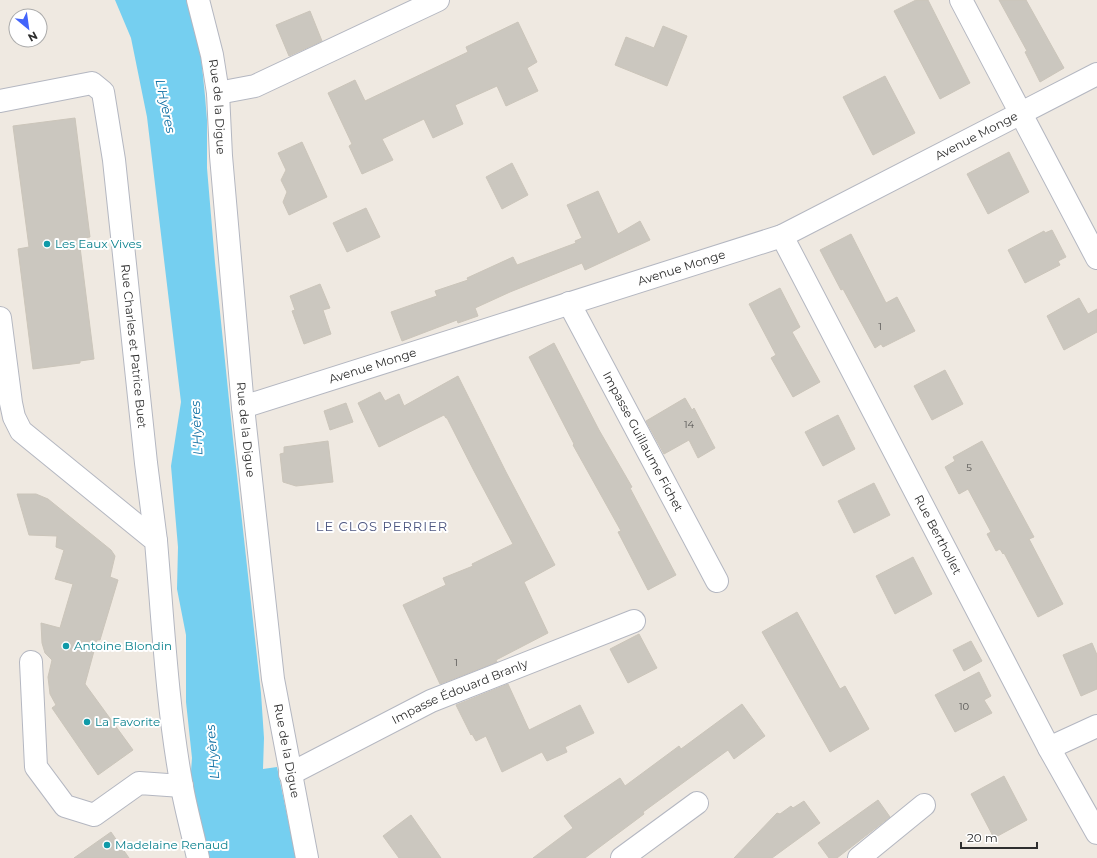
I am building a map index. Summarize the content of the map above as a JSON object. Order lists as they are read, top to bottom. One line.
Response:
{"streets":{"street":["Rue de la Digue","Avenue Monge","Rue Charles et Patrice Buet","Impasse Guillaume Fichet","Rue Berthollet","Impasse Édouard Branly"]},"crossings":[["Rue de la Digue","Avenue Monge"],["Rue de la Digue","Impasse Édouard Branly"],["Avenue Monge","Impasse Guillaume Fichet"],["Avenue Monge","Rue Berthollet"]],"districts":["LE CLOS PERRIER"],"water":["L'Hyères"],"places":["Les Eaux Vives","Antoine Blondin","La Favorite","Madelaine Renaud"],"house_numbers":["1","14","5","1","10"],"scale_bar":"20 m","north":"bottom right"}
